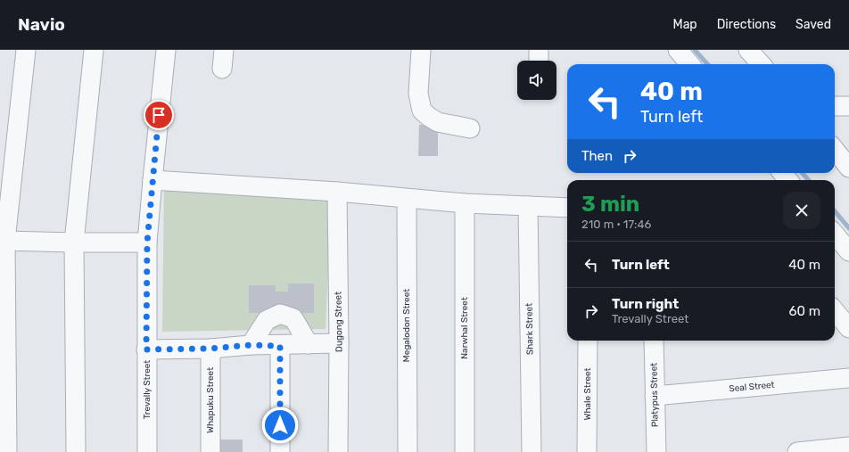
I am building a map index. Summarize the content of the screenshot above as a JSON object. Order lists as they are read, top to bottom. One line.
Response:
{"streets":{"street":["Dugong Street","Megalodon Street","Narwhal Street","Shark Street","Seal Street","Trevally Street","Whale Street","Platypus Street","Whapuku Street"]},"crossings":[["Seal Street","Platypus Street"]],"page":{"header":"Navio","nav":["Map","Directions","Saved"],"turn":["40 m","Turn left"],"then":"Then","heading":["3 min","210 m · 17:46"],"list":[{"name":"Turn left","value":"40 m"},{"name":"Turn right","note":"Trevally Street","value":"60 m"}]}}
